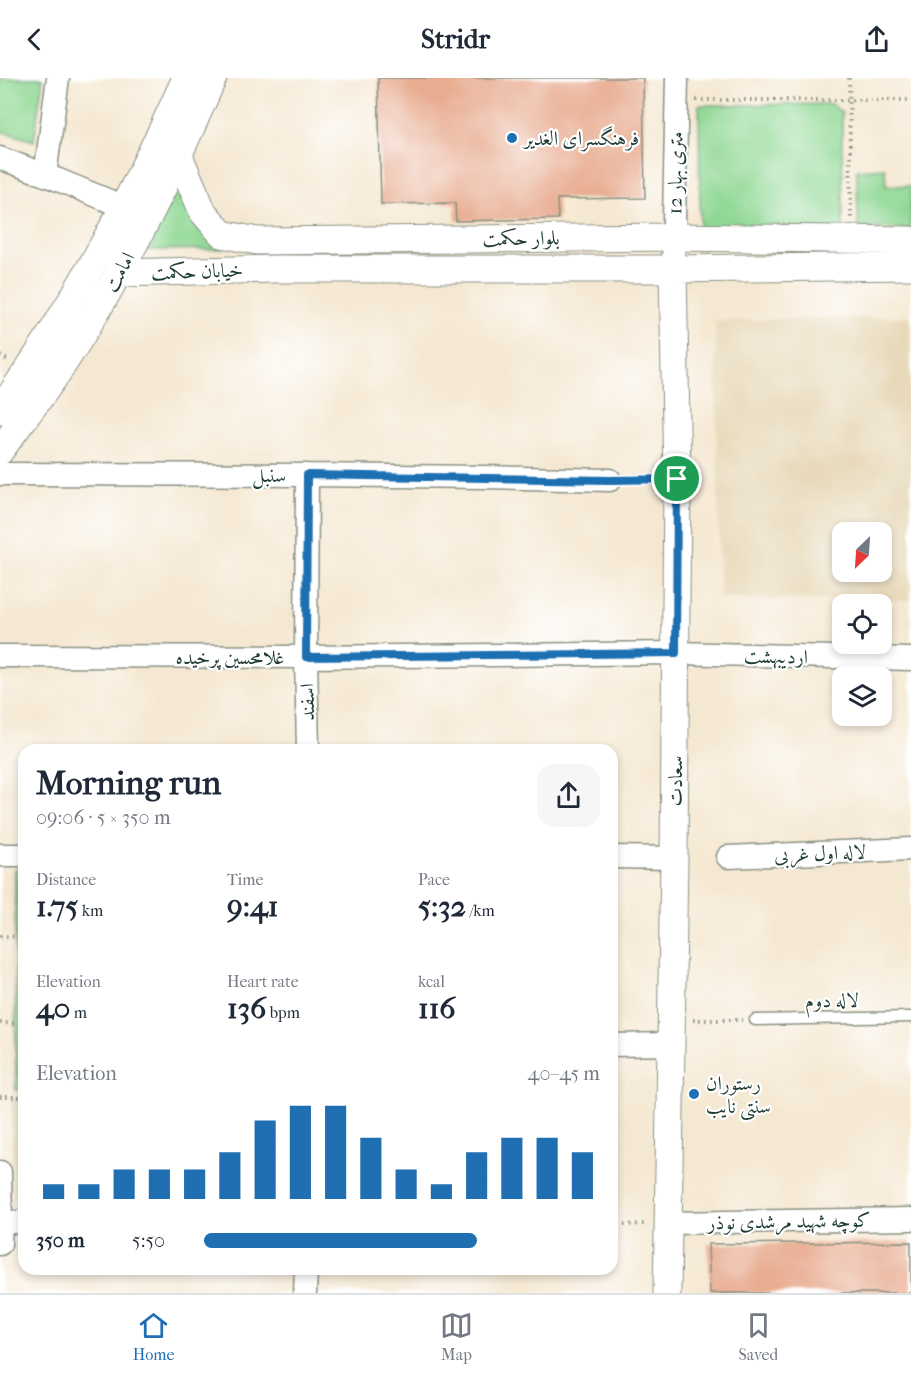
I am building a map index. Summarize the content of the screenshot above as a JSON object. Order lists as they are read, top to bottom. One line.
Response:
{"streets":{"street":["12 متری بهار","بلوار حکمت","خیابان حکمت","امامت","سنبل","اردیبهشت","غلامحسین پرخیده","اسفند","سعادت","لاله اول غربی","کوچه شهید مرشدی نوذر"],"lane":["لاله دوم"]},"crossings":[["12 متری بهار","بلوار حکمت"],["12 متری بهار","سعادت"],["بلوار حکمت","خیابان حکمت"],["بلوار حکمت","امامت"],["بلوار حکمت","سعادت"],["خیابان حکمت","امامت"],["سنبل","اسفند"],["اردیبهشت","غلامحسین پرخیده"],["اردیبهشت","سعادت"],["غلامحسین پرخیده","اسفند"],["غلامحسین پرخیده","سعادت"],["سعادت","کوچه شهید مرشدی نوذر"]],"places":["فرهنگسرای الغدیر","رستوران سنتی نایب"],"north":"bottom left","page":{"header":"Stridr","heading":["Morning run","09:06 · 5 × 350 m"],"stats":[["Distance","1.75 km"],["Time","9:41"],["Pace","5:32 /km"],["Elevation","40 m"],["Heart rate","136 bpm"],["kcal","116"]],"chart":["Elevation","40–45 m"],"list":[{"name":"350 m","note":"5:50"}],"tabs":["Home","Map","Saved"]}}
